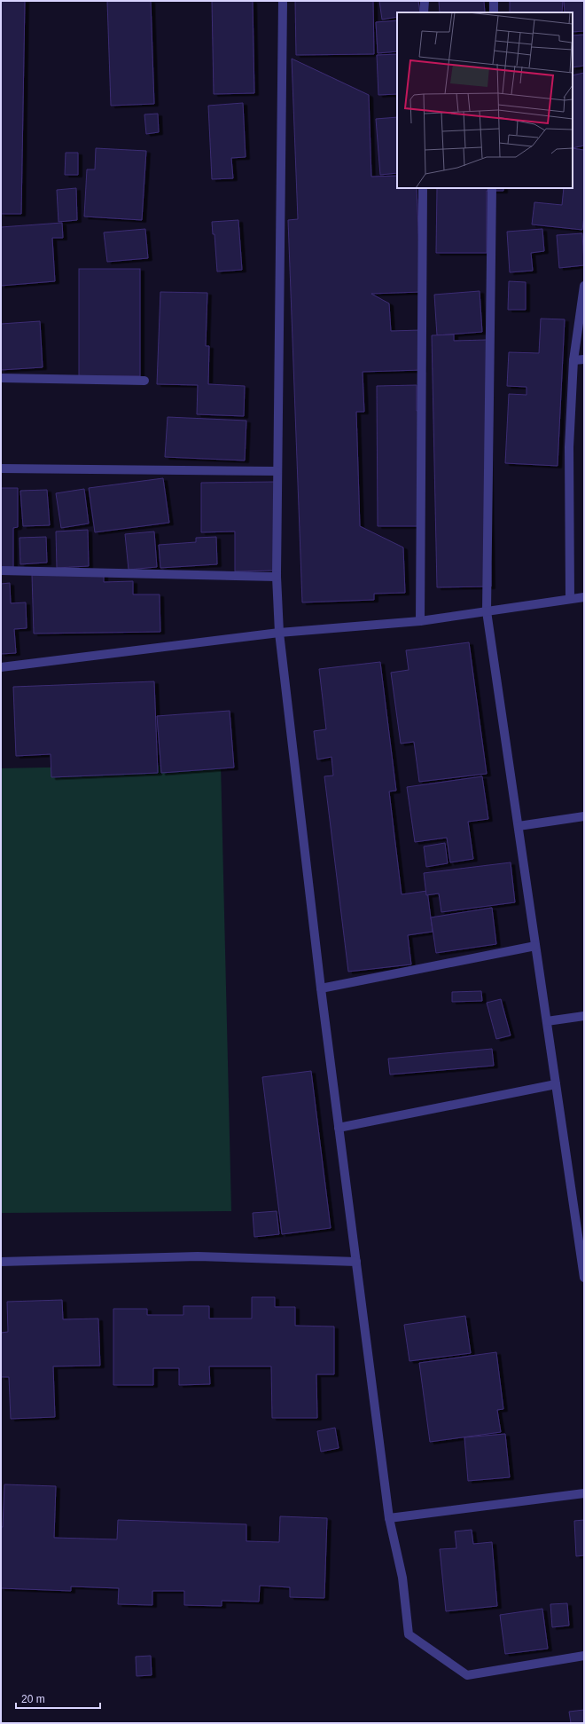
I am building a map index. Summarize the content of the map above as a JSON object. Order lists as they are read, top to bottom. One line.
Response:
{"scale_bar":"20 m"}
